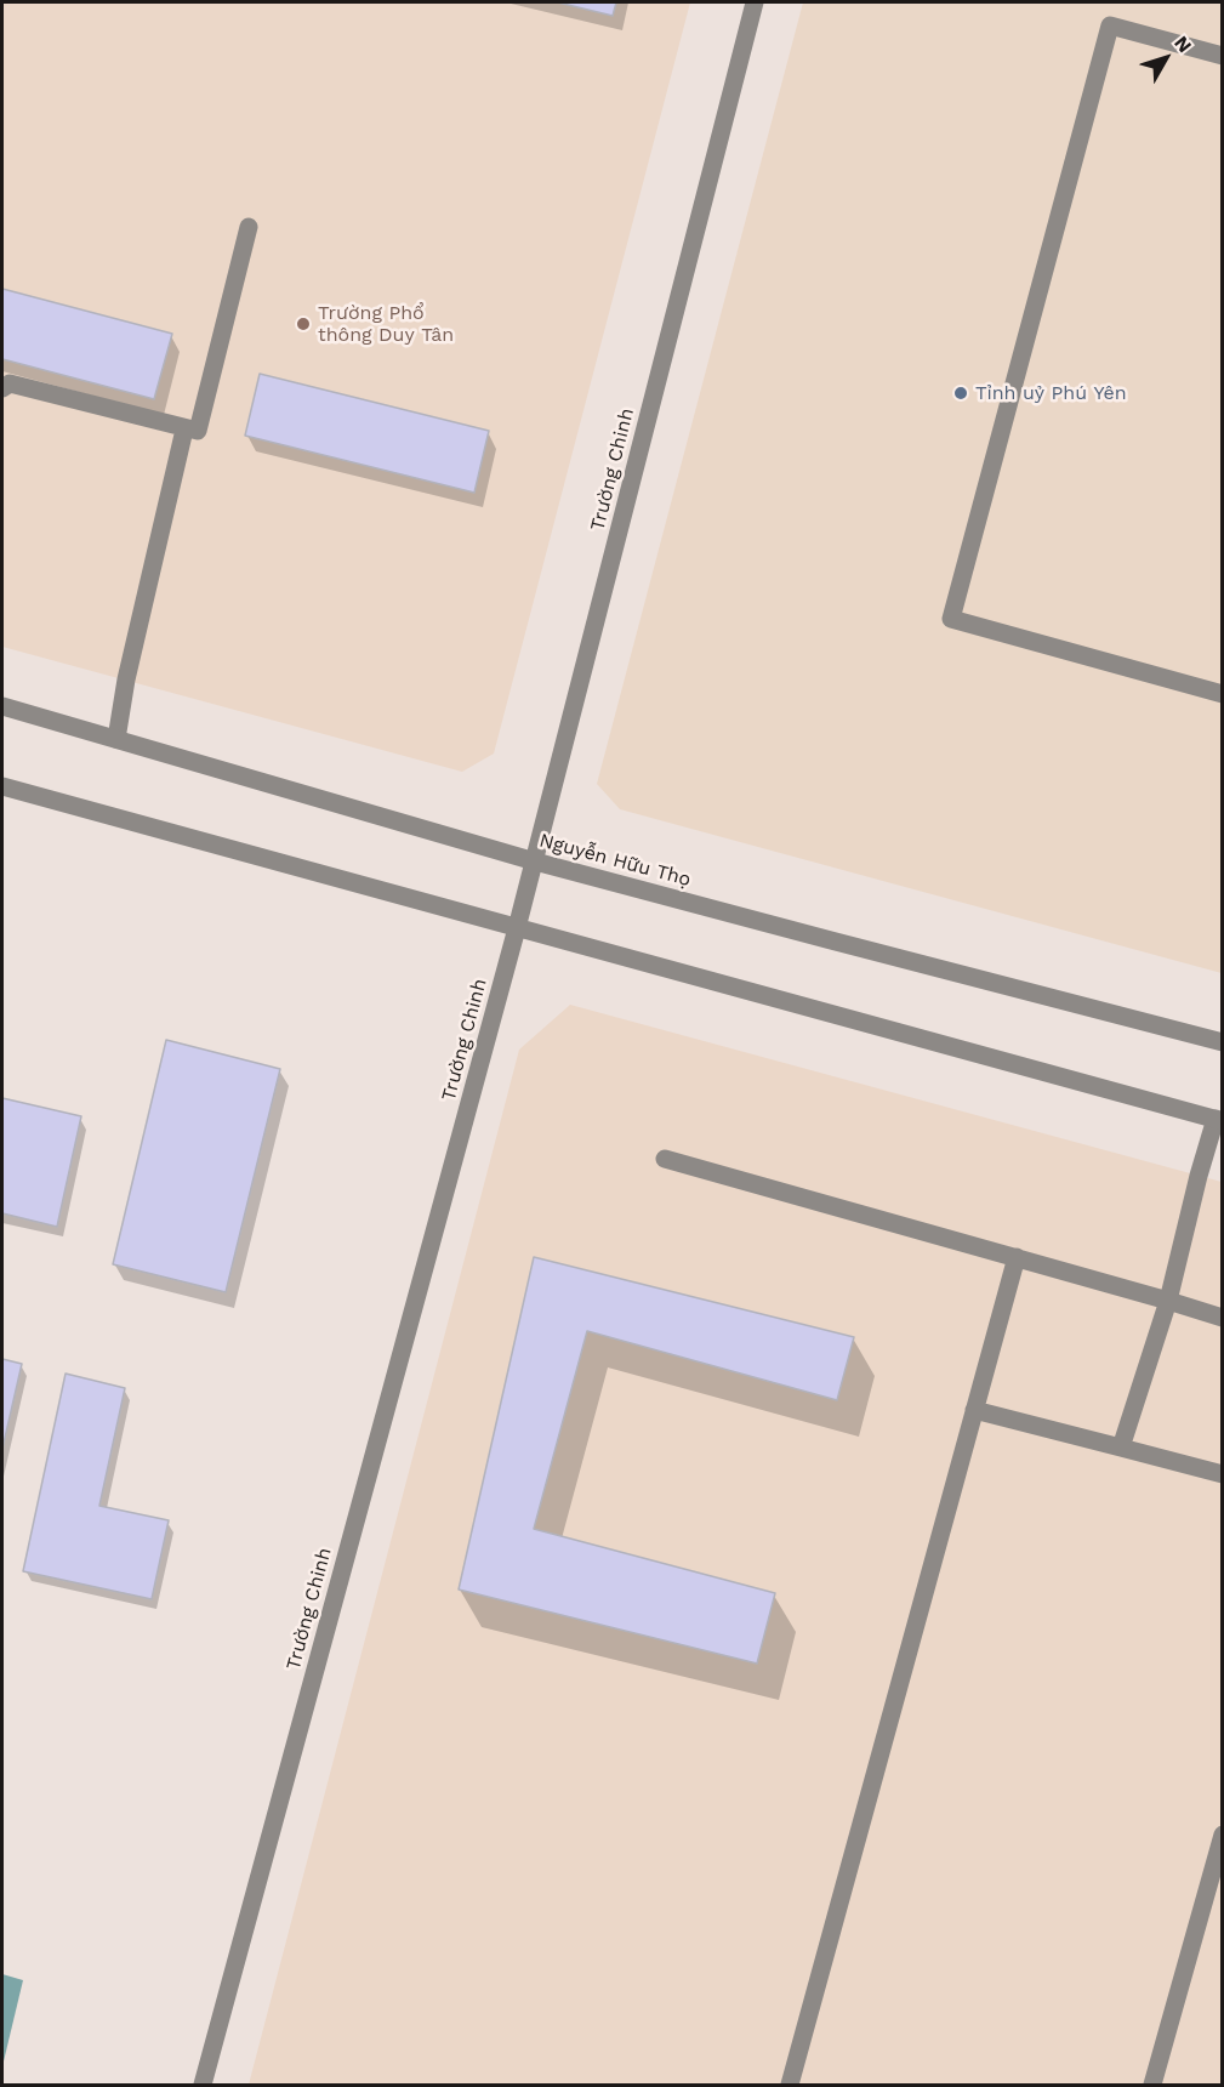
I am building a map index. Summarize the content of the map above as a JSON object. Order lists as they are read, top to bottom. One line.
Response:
{"streets":{"street":["Trường Chinh","Nguyễn Hữu Thọ"]},"crossings":[["Trường Chinh","Nguyễn Hữu Thọ"]],"places":["Trường Phổ thông Duy Tân","Tỉnh uỷ Phú Yên"],"north":"top right"}
